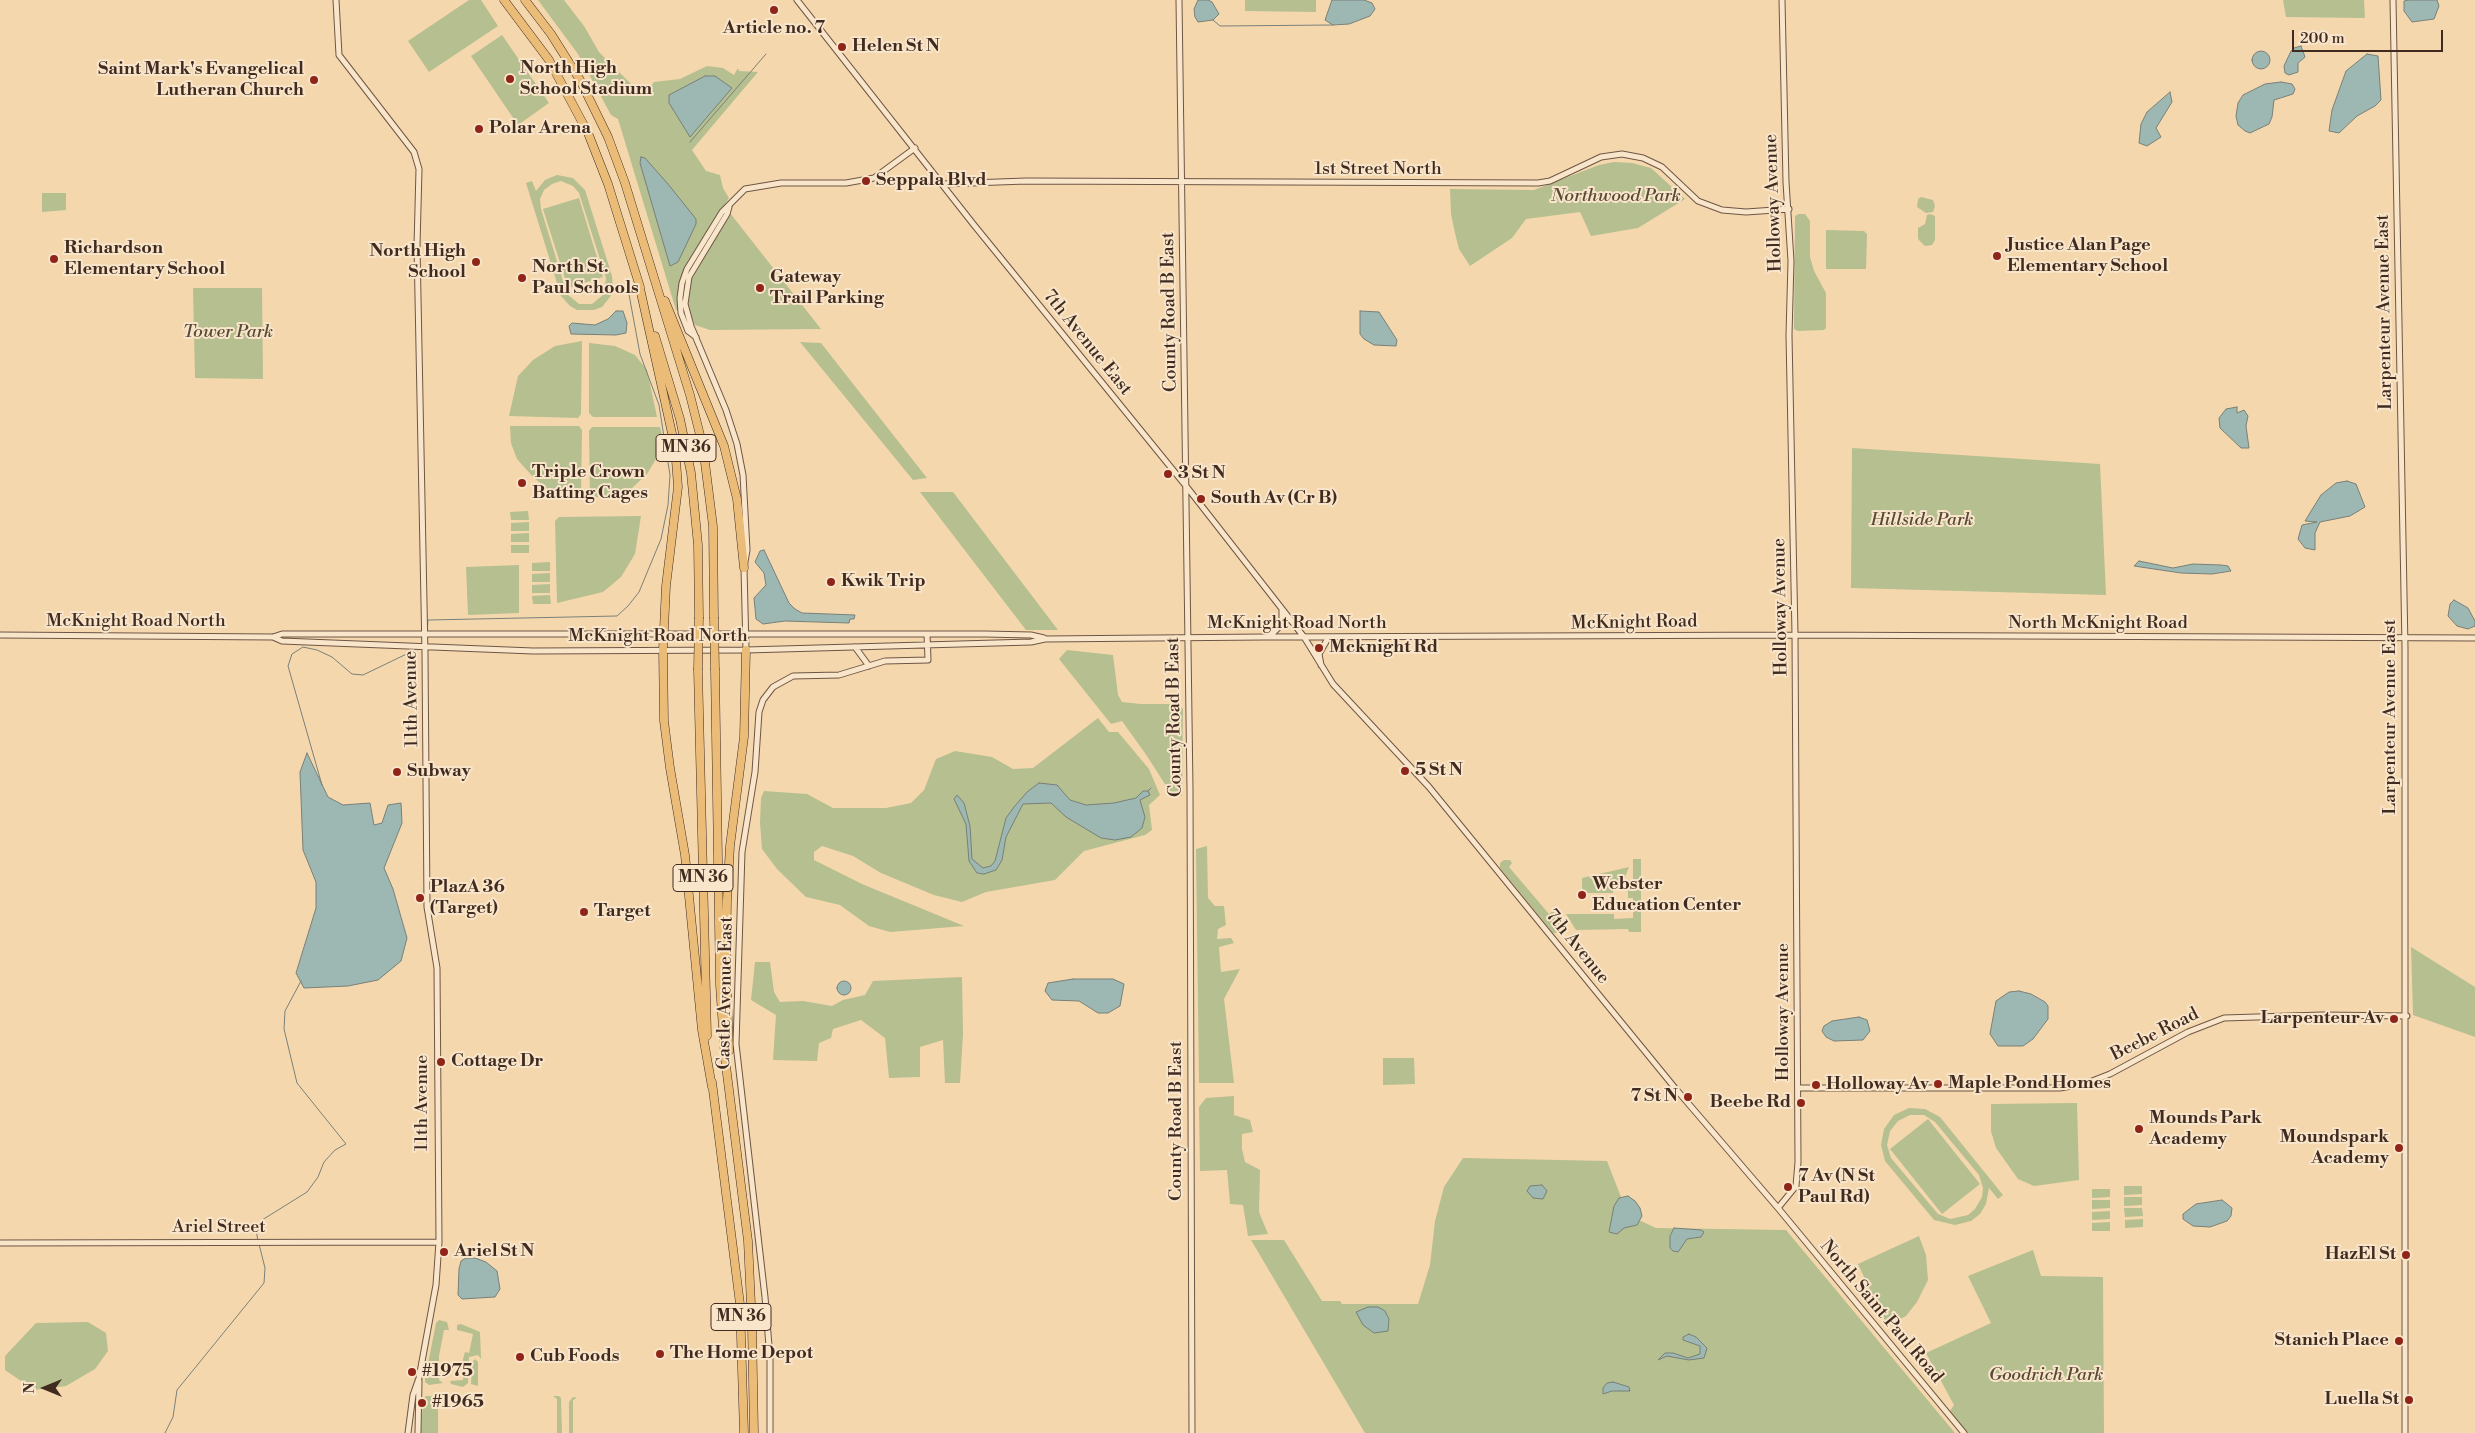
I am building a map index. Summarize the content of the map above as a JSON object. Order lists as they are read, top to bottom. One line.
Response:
{"streets":{"highway":["MN 36"],"street":["1st Street North","Holloway Avenue","County Road B East","Larpenteur Avenue East","7th Avenue East","McKnight Road North","McKnight Road","North McKnight Road","11th Avenue","7th Avenue","Castle Avenue East","Beebe Road","Ariel Street","North Saint Paul Road"]},"crossings":[["1st Street North","Holloway Avenue"],["1st Street North","County Road B East"],["1st Street North","7th Avenue East"],["Holloway Avenue","North McKnight Road"],["Holloway Avenue","7th Avenue"],["Holloway Avenue","Beebe Road"],["Holloway Avenue","North Saint Paul Road"],["County Road B East","7th Avenue East"],["County Road B East","McKnight Road North"],["Larpenteur Avenue East","North McKnight Road"],["Larpenteur Avenue East","Beebe Road"],["7th Avenue East","McKnight Road North"],["7th Avenue East","7th Avenue"],["McKnight Road North","McKnight Road"],["McKnight Road North","11th Avenue"],["McKnight Road North","Castle Avenue East"],["McKnight Road","North McKnight Road"],["11th Avenue","Ariel Street"],["7th Avenue","North Saint Paul Road"]],"parks":["Northwood Park","Tower Park","Hillside Park","Goodrich Park"],"places":["Article no. 7","Helen St N","North High School Stadium","Saint Mark's Evangelical Lutheran Church","Polar Arena","Seppala Blvd","Justice Alan Page Elementary School","Richardson Elementary School","North High School","North St. Paul Schools","Gateway Trail Parking","3 St N","Triple Crown Batting Cages","South Av (Cr B)","Kwik Trip","Mcknight Rd","5 St N","Subway","Webster Education Center","PlazA 36 (Target)","Target","Larpenteur Av","Cottage Dr","Maple Pond Homes","Holloway Av","7 St N","Beebe Rd","Mounds Park Academy","Moundspark Academy","7 Av (N St Paul Rd)","Ariel St N","HazEl St","Stanich Place","The Home Depot","Cub Foods","#1975","Luella St","#1965"],"scale_bar":"200 m","north":"left"}
